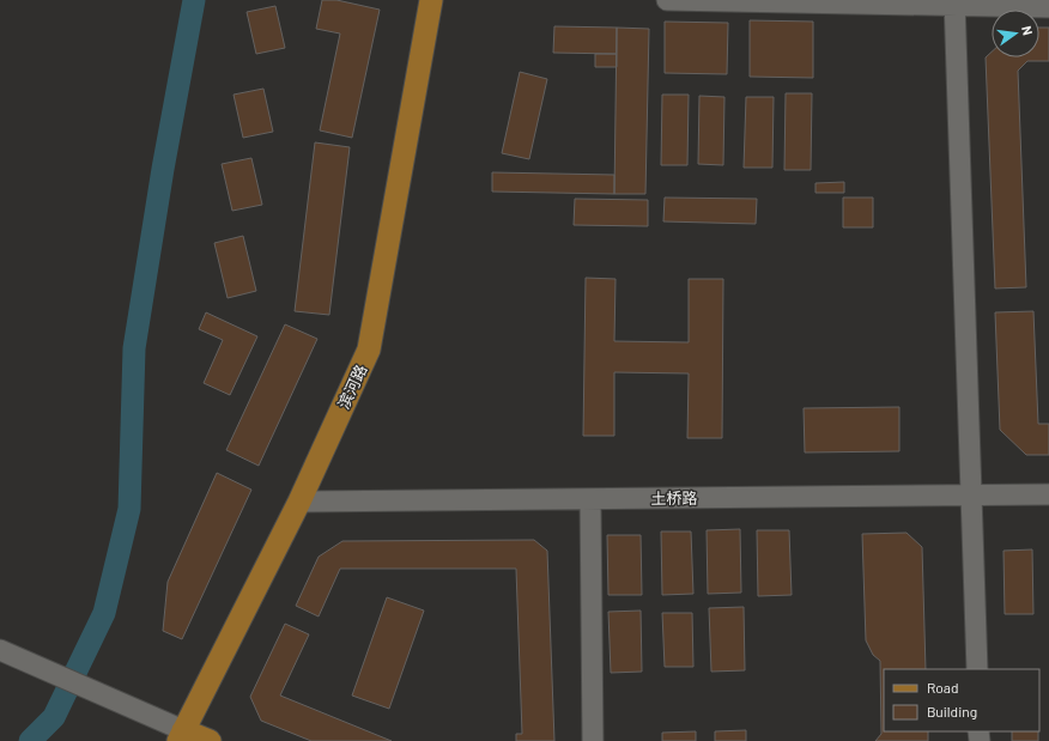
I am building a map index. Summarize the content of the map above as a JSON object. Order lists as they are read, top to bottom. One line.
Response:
{"streets":{"main road":["滨河路"],"street":["土桥路"]},"crossings":[["滨河路","土桥路"]],"legend":["Road","Building"],"north":"right"}
